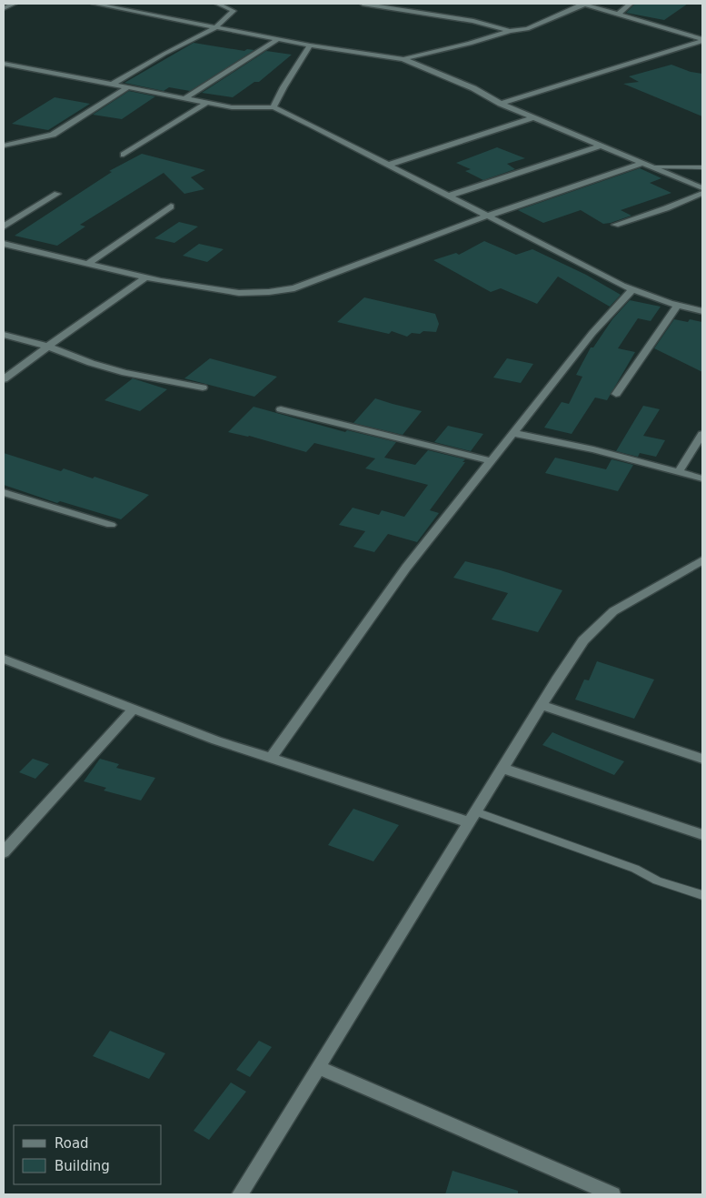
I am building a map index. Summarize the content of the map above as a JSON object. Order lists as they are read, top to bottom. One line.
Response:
{"legend":["Road","Building"]}
